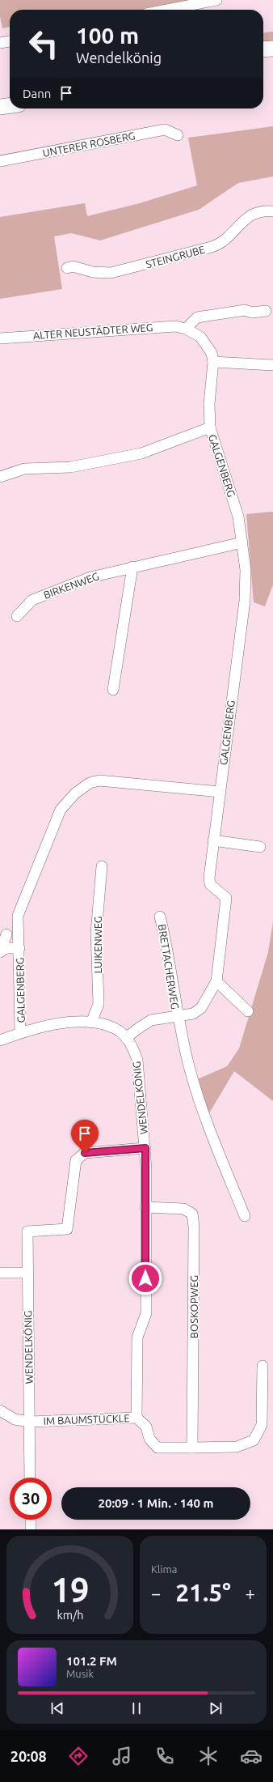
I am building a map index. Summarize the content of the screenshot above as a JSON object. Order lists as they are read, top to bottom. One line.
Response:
{"streets":{"street":["UNTERER ROSBERG","STEINGRUBE","ALTER NEUSTÄDTER WEG","GALGENBERG","BIRKENWEG","LUIKENWEG","BRETTACHERWEG","WENDELKÖNIG","BOSKOPWEG","IM BAUMSTÜCKLE"]},"crossings":[["ALTER NEUSTÄDTER WEG","GALGENBERG"],["GALGENBERG","BIRKENWEG"],["GALGENBERG","BRETTACHERWEG"],["GALGENBERG","WENDELKÖNIG"],["LUIKENWEG","WENDELKÖNIG"],["BRETTACHERWEG","WENDELKÖNIG"],["WENDELKÖNIG","IM BAUMSTÜCKLE"],["BOSKOPWEG","IM BAUMSTÜCKLE"]],"page":{"turn":["100 m","Wendelkönig"],"then":"Dann","limit":"30","trip":"20:09 · 1 Min. · 140 m","tile":"Klima","heat":["−","21.5°","+"],"song":["101.2 FM","Musik"],"tabs":"20:08","gauge":["19","km/h"]}}
